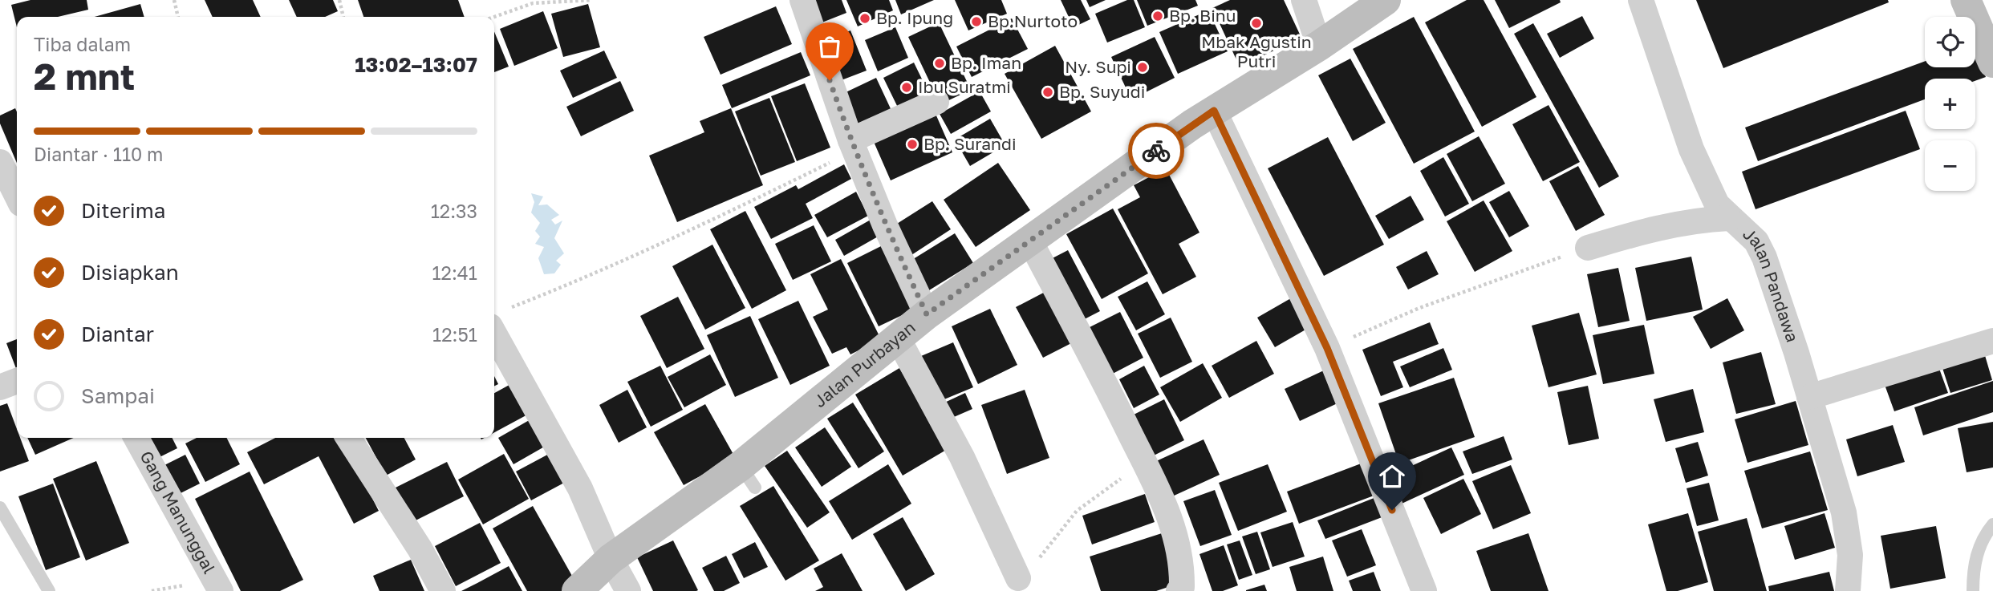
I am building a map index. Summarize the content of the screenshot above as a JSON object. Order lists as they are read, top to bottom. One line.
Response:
{"streets":{"street":["Jalan Pandawa","Jalan Purbayan","Gang Manunggal"]},"places":["Bp. Binu","Bp. Ipung","Bp.Nurtoto","Mbak Agustin Putri","Bp. Iman","Ny. Supi","Ibu Suratmi","Bp. Suyudi","Bp. Surandi"],"page":{"map_buttons":["+","−"],"heading":["2 mnt","Tiba dalam","13:02–13:07"],"bar":"Diantar · 110 m","list":[["Diterima","12:33"],["Disiapkan","12:41"],["Diantar","12:51"],"Sampai"]}}
